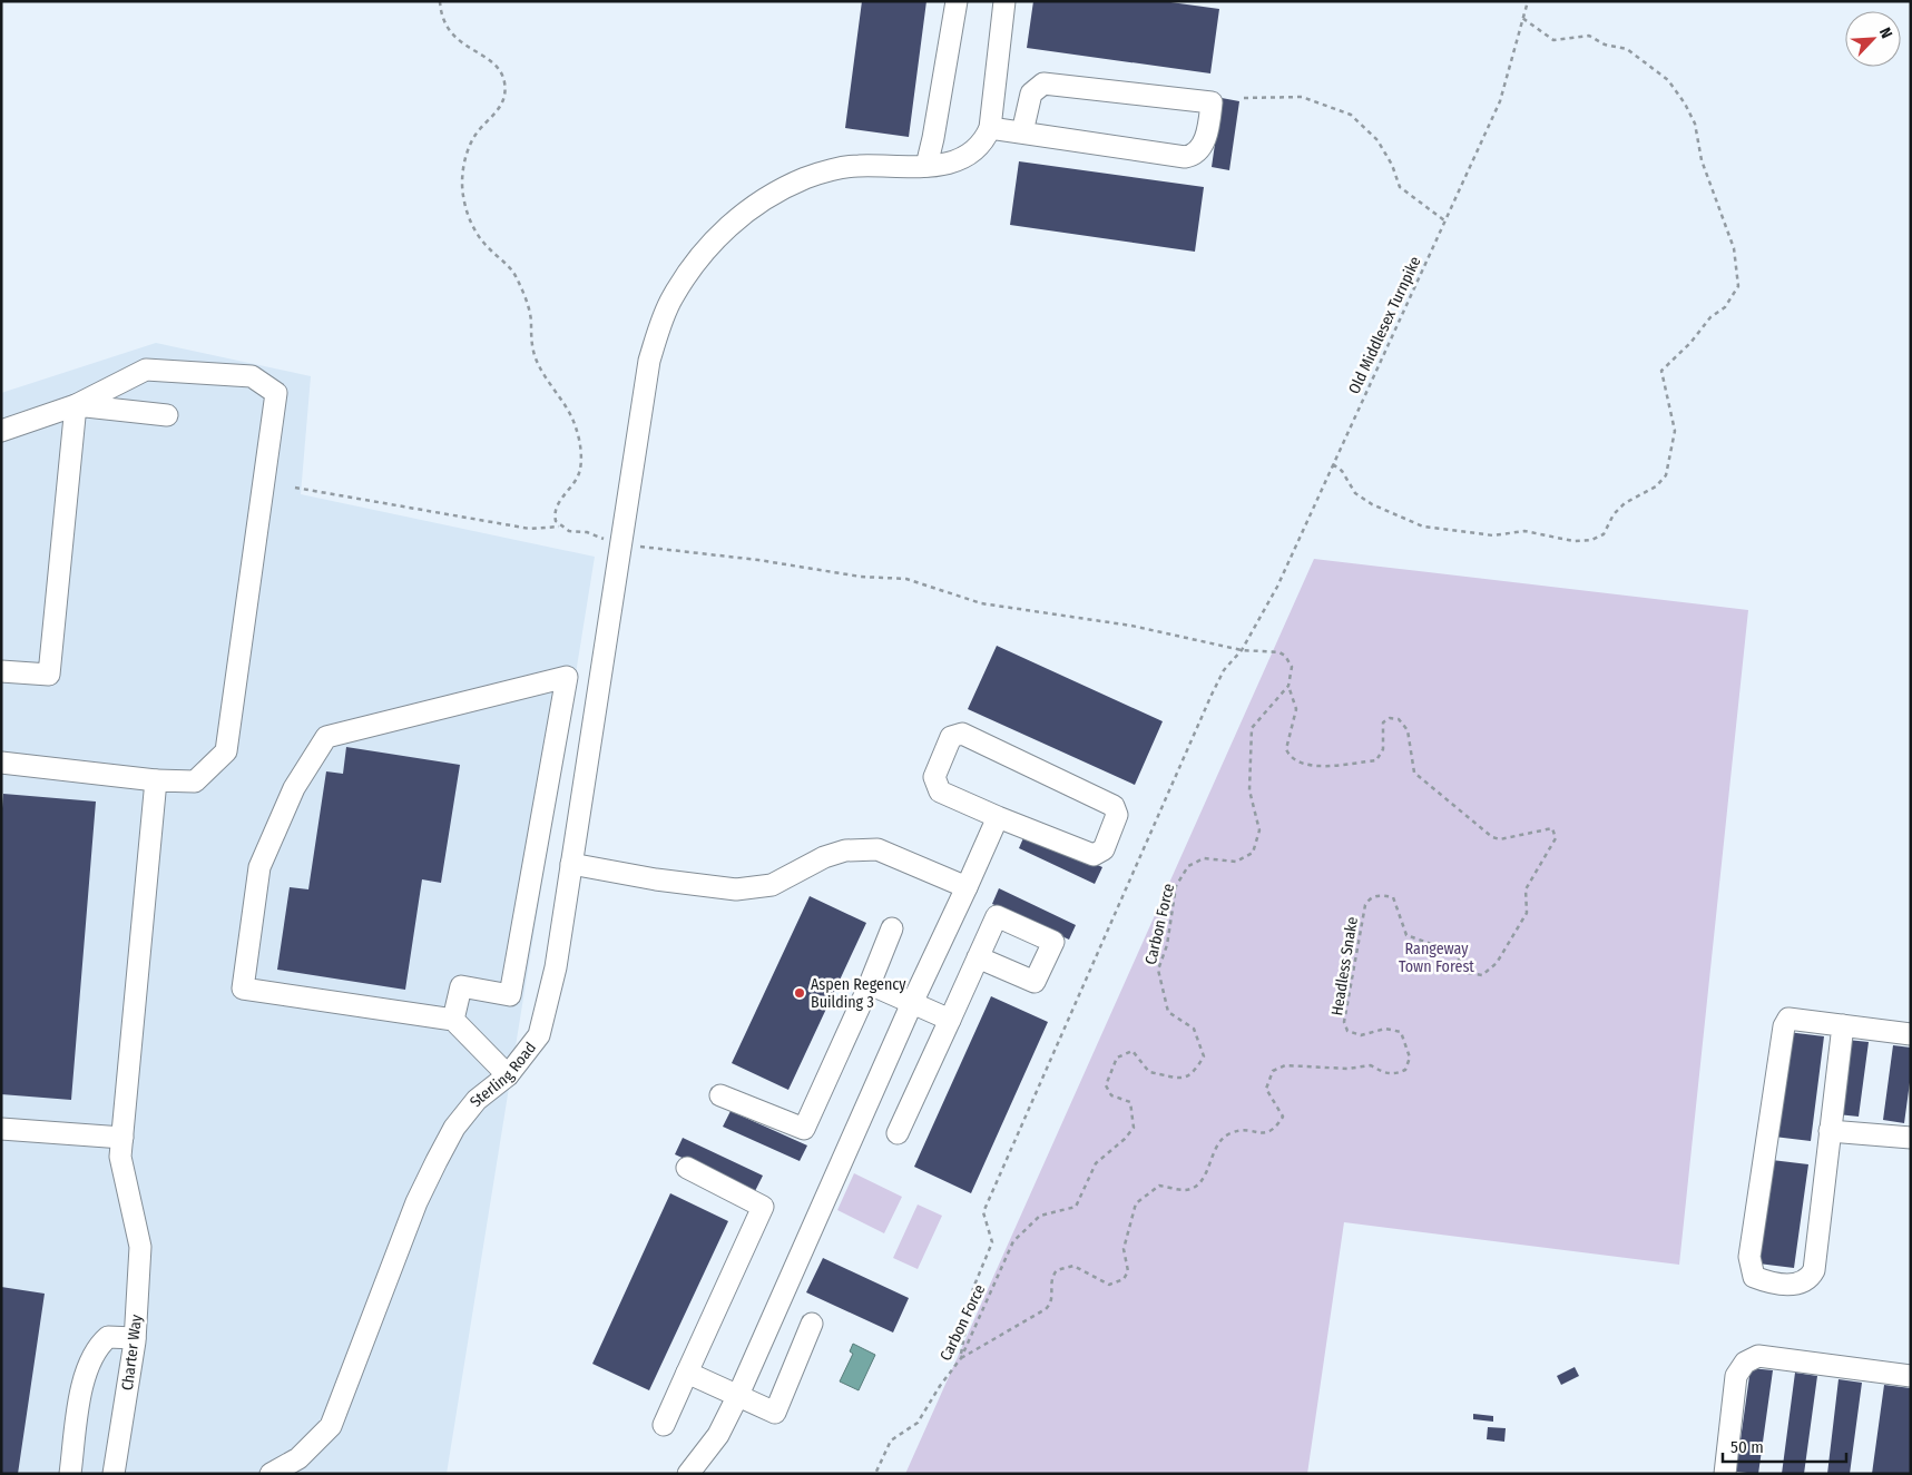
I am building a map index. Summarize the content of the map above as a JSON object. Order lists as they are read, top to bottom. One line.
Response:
{"streets":{"street":["Sterling Road","Charter Way"],"path":["Old Middlesex Turnpike","Carbon Force","Headless Snake"]},"crossings":[["Old Middlesex Turnpike","Carbon Force"],["Old Middlesex Turnpike","Headless Snake"],["Carbon Force","Headless Snake"]],"parks":["Rangeway Town Forest"],"places":["Aspen Regency Building 3"],"scale_bar":"50 m","north":"top right"}
